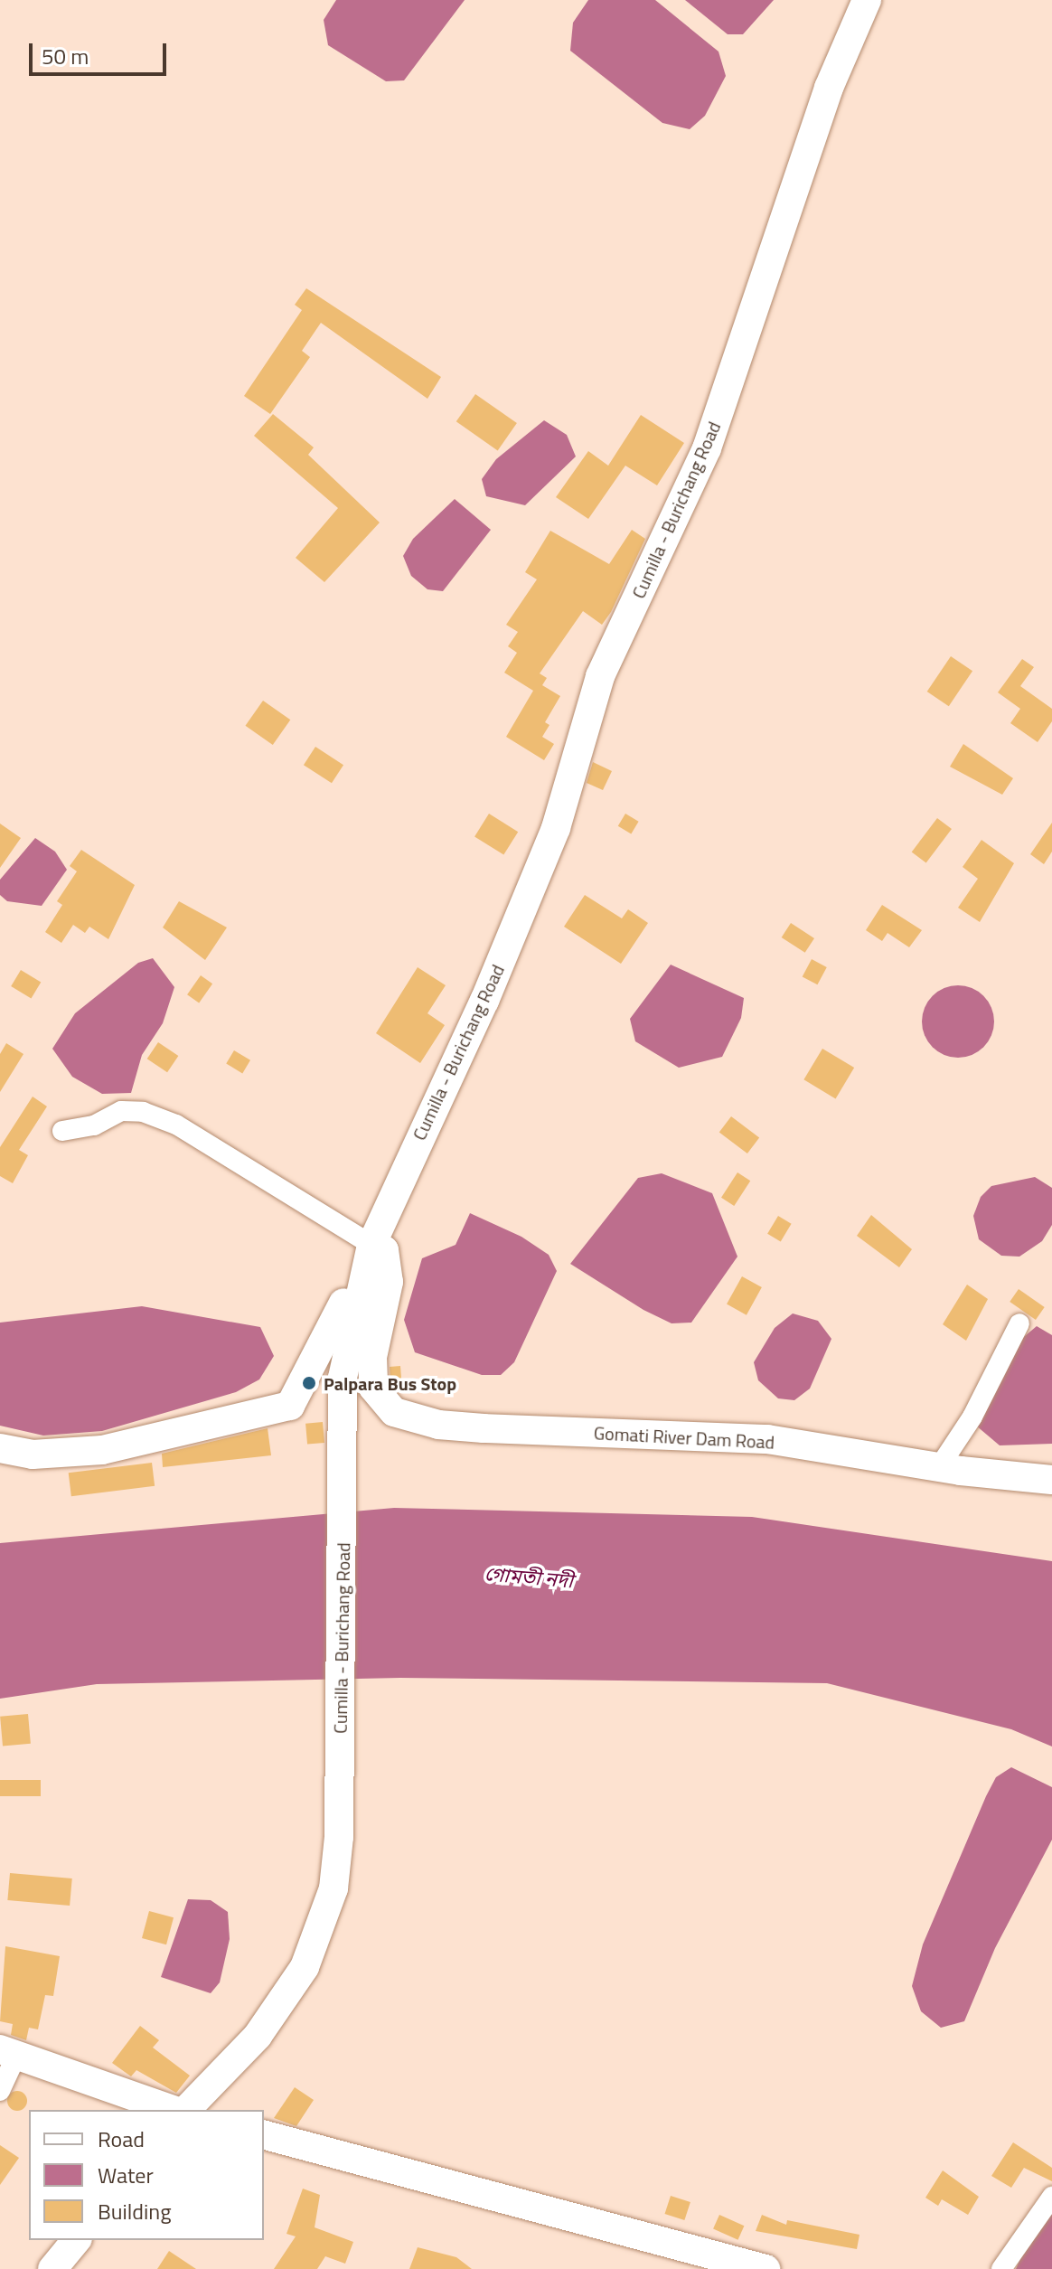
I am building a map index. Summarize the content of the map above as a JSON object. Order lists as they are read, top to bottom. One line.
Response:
{"streets":{"main road":["Cumilla - Burichang Road","Gomati River Dam Road"]},"crossings":[["Cumilla - Burichang Road","Gomati River Dam Road"]],"water":["গোমতী নদী"],"places":["Palpara Bus Stop"],"legend":["Road","Water","Building"],"scale_bar":"50 m"}
